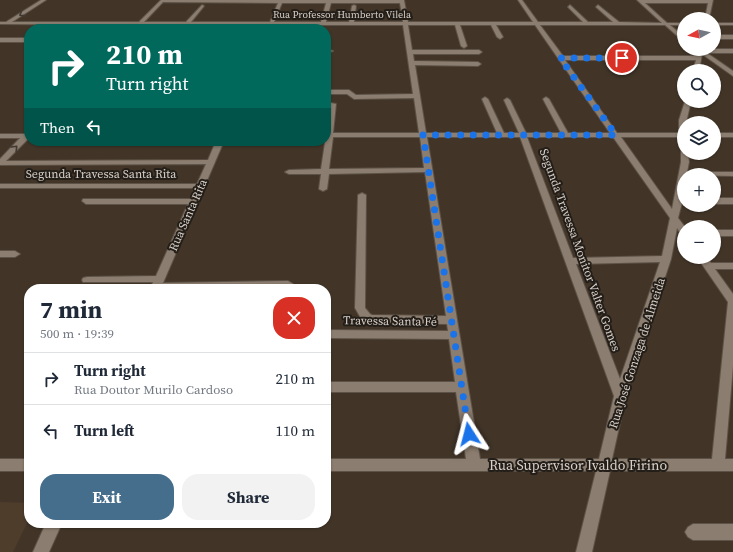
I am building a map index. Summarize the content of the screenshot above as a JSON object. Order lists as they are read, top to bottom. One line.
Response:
{"streets":{"street":["Rua Professor Humberto Vilela","Segunda Travessa Santa Rita","Rua Santa Rita","Segunda Travessa Monitor Valter Gomes","Travessa Santa Fé","Rua José Gonzaga de Almeida","Rua Supervisor Ivaldo Firino"]},"crossings":[["Segunda Travessa Santa Rita","Rua Santa Rita"],["Segunda Travessa Monitor Valter Gomes","Rua José Gonzaga de Almeida"],["Rua José Gonzaga de Almeida","Rua Supervisor Ivaldo Firino"]],"north":"left","page":{"map_buttons":["+","−"],"turn":["210 m","Turn right"],"then":"Then","heading":["7 min","500 m · 19:39"],"list":[{"name":"Turn right","note":"Rua Doutor Murilo Cardoso","value":"210 m"},{"name":"Turn left","value":"110 m"}],"buttons":["Exit","Share"]}}
